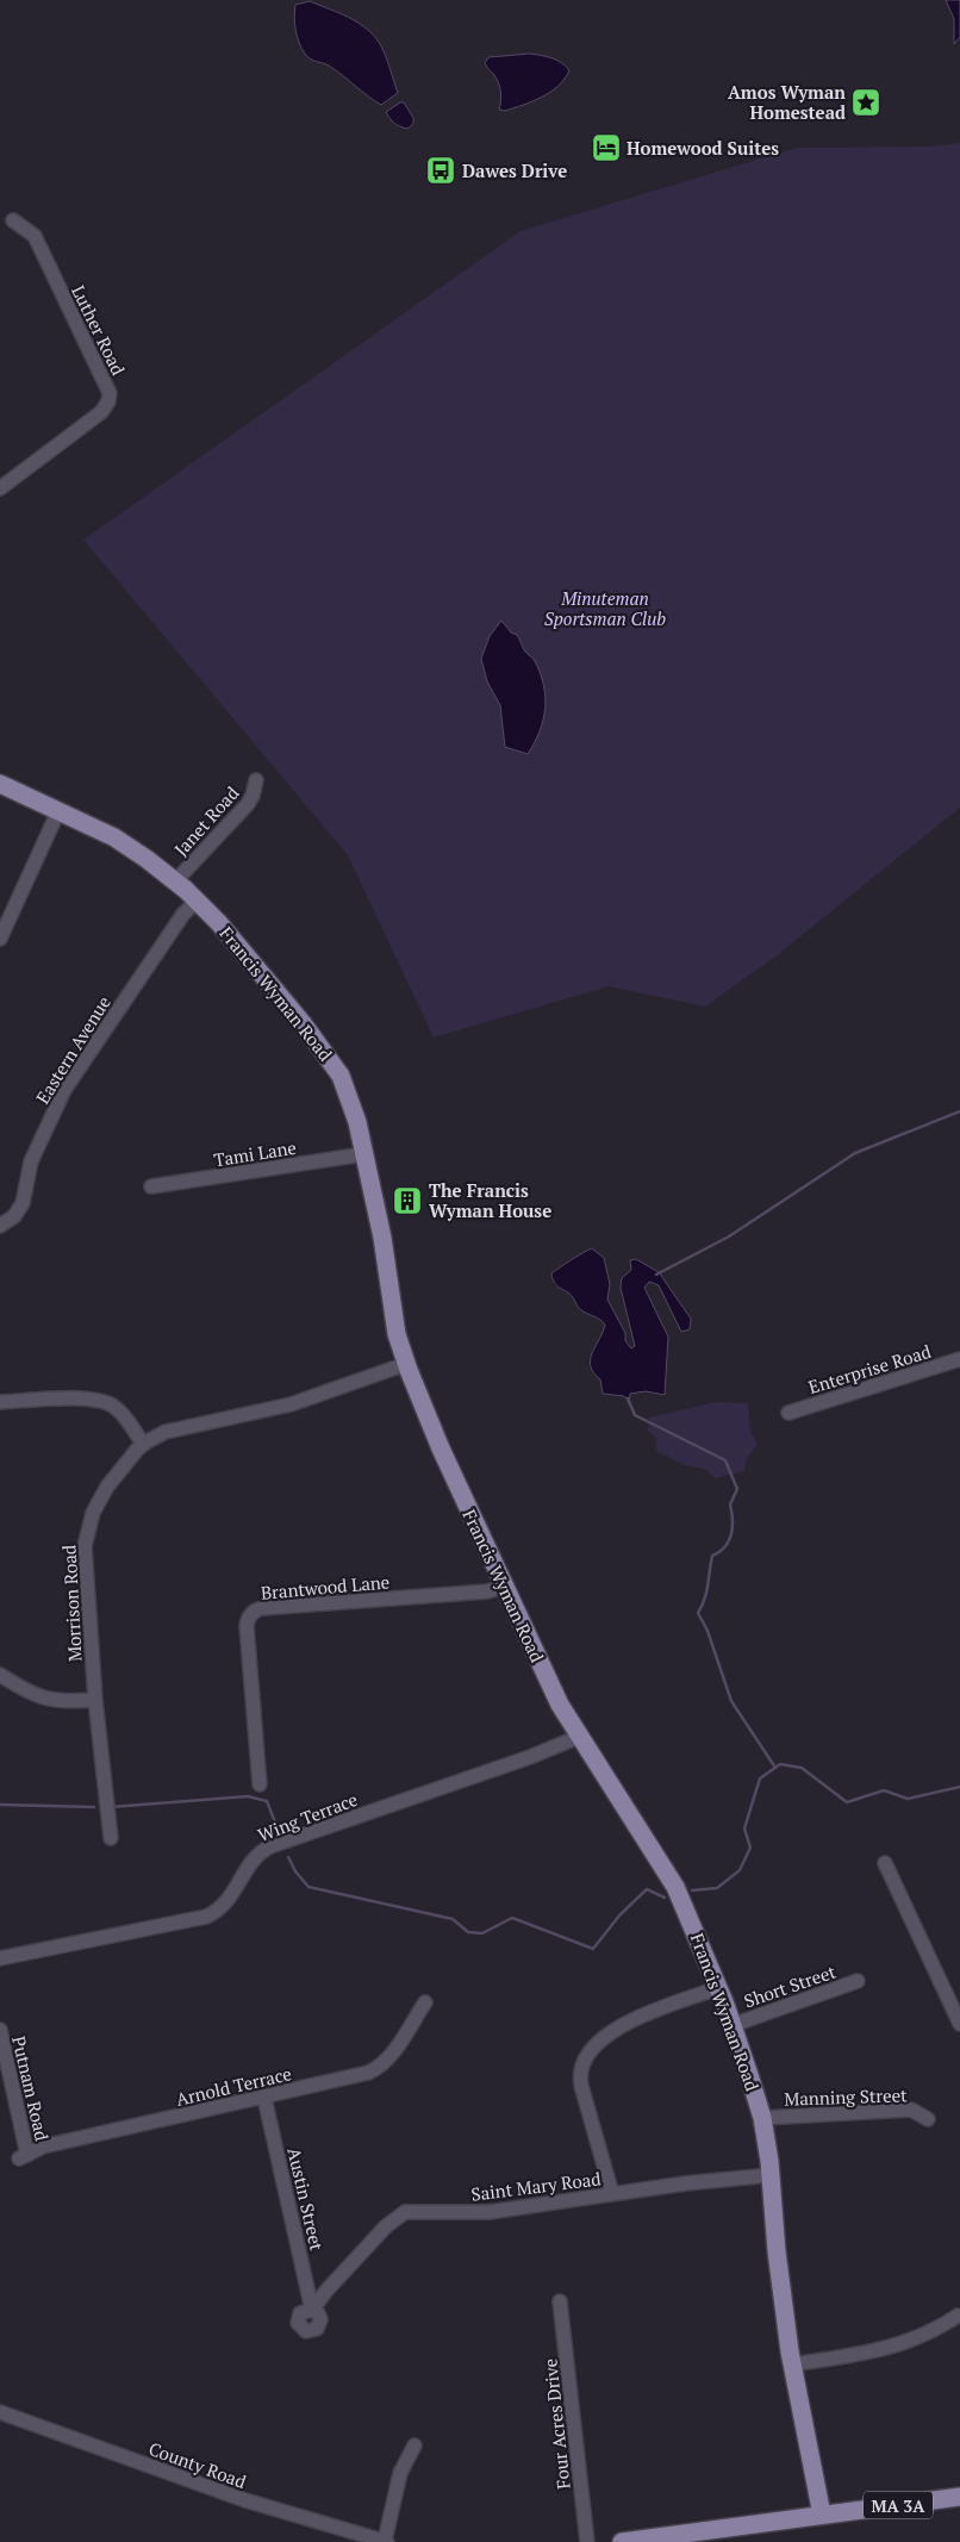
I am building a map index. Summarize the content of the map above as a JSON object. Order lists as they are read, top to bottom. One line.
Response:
{"streets":{"main road":["Francis Wyman Road","MA 3A"],"street":["Luther Road","Janet Road","Eastern Avenue","Tami Lane","Enterprise Road","Brantwood Lane","Morrison Road","Wing Terrace","Short Street","Arnold Terrace","Putnam Road","Manning Street","Saint Mary Road","Austin Street","Four Acres Drive","County Road"]},"crossings":[["Janet Road","Francis Wyman Road"],["Francis Wyman Road","Eastern Avenue"],["Francis Wyman Road","Tami Lane"],["Francis Wyman Road","Brantwood Lane"],["Francis Wyman Road","Morrison Road"],["Francis Wyman Road","Wing Terrace"],["Francis Wyman Road","Short Street"],["Francis Wyman Road","Manning Street"],["Francis Wyman Road","Saint Mary Road"],["Francis Wyman Road","MA 3A"],["Arnold Terrace","Putnam Road"],["Arnold Terrace","Austin Street"],["Saint Mary Road","Austin Street"]],"parks":["Minuteman Sportsman Club"],"places":{"place":["Amos Wyman Homestead"],"hotel":["Homewood Suites"],"bus stop":["Dawes Drive"],"building":["The Francis Wyman House"]}}
